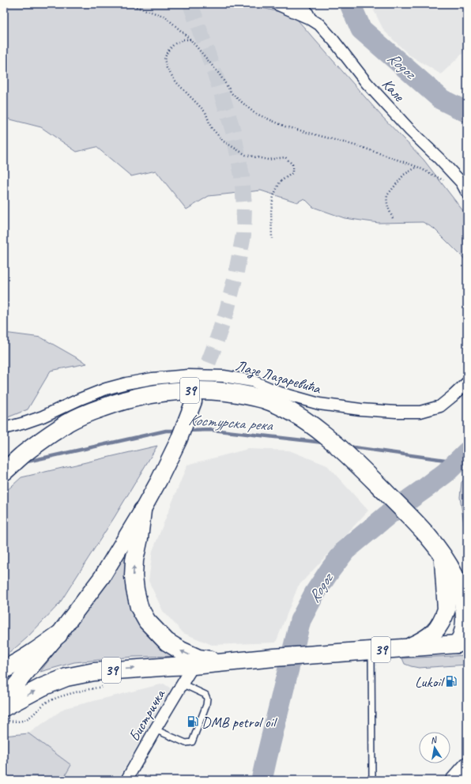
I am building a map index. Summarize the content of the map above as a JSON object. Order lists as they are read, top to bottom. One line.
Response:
{"streets":{"main road":["39"],"street":["Кале","Лазе Лазаревића","Бистричка"]},"crossings":[["39","Бистричка"]],"water":["Rogoz","Костурска река"],"places":{"fuel station":["Lukoil","DMB petrol oil"]},"north":"top"}
